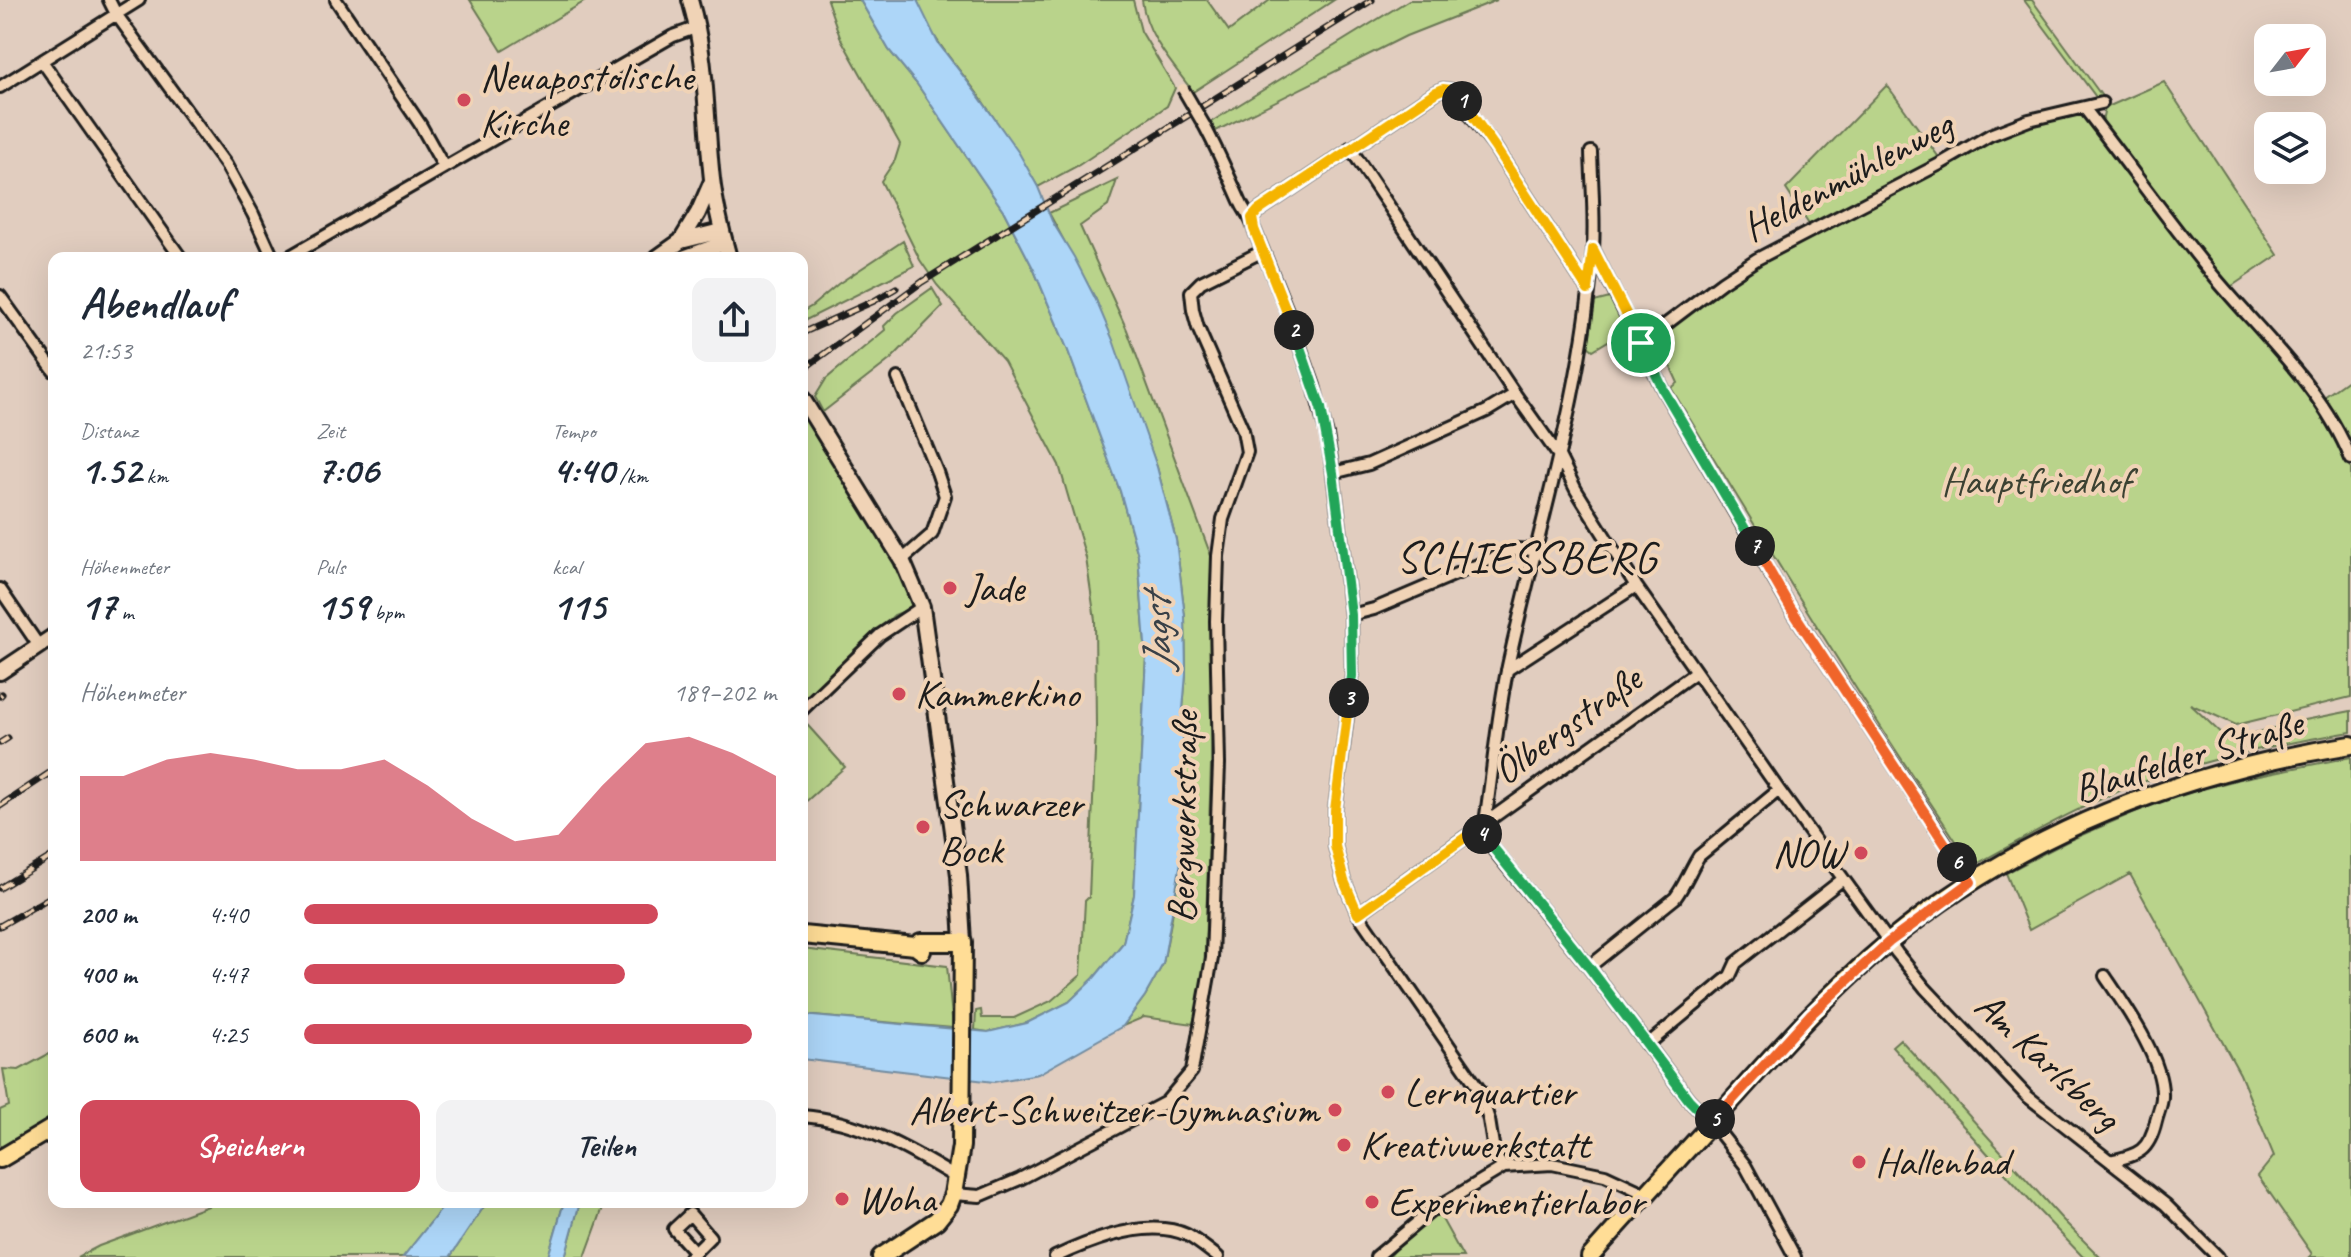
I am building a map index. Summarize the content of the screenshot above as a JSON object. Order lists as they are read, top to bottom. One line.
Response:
{"streets":{"main road":["Blaufelder Straße"],"street":["Heldenmühlenweg","Ölbergstraße","Bergwerkstraße","Am Karlsberg"]},"crossings":[["Ölbergstraße","Am Karlsberg"],["Blaufelder Straße","Am Karlsberg"]],"districts":["SCHIESSBERG"],"water":["Jagst"],"parks":["Hauptfriedhof"],"places":["Neuapostolische Kirche","Jade","Kammerkino","Schwarzer Bock","NOW","Lernquartier","Albert-Schweitzer-Gymnasium","Kreativwerkstatt","Hallenbad","Woha","Experimentierlabor"],"north":"top right","page":{"pins":["1","2","7","3","4","6","5"],"heading":["Abendlauf","21:53"],"stats":[["Distanz","1.52 km"],["Zeit","7:06"],["Tempo","4:40 /km"],["Höhenmeter","17 m"],["Puls","159 bpm"],["kcal","115"]],"chart":["Höhenmeter","189–202 m"],"list":[{"name":"200 m","note":"4:40"},{"name":"400 m","note":"4:47"},{"name":"600 m","note":"4:25"}],"buttons":["Speichern","Teilen"]}}
